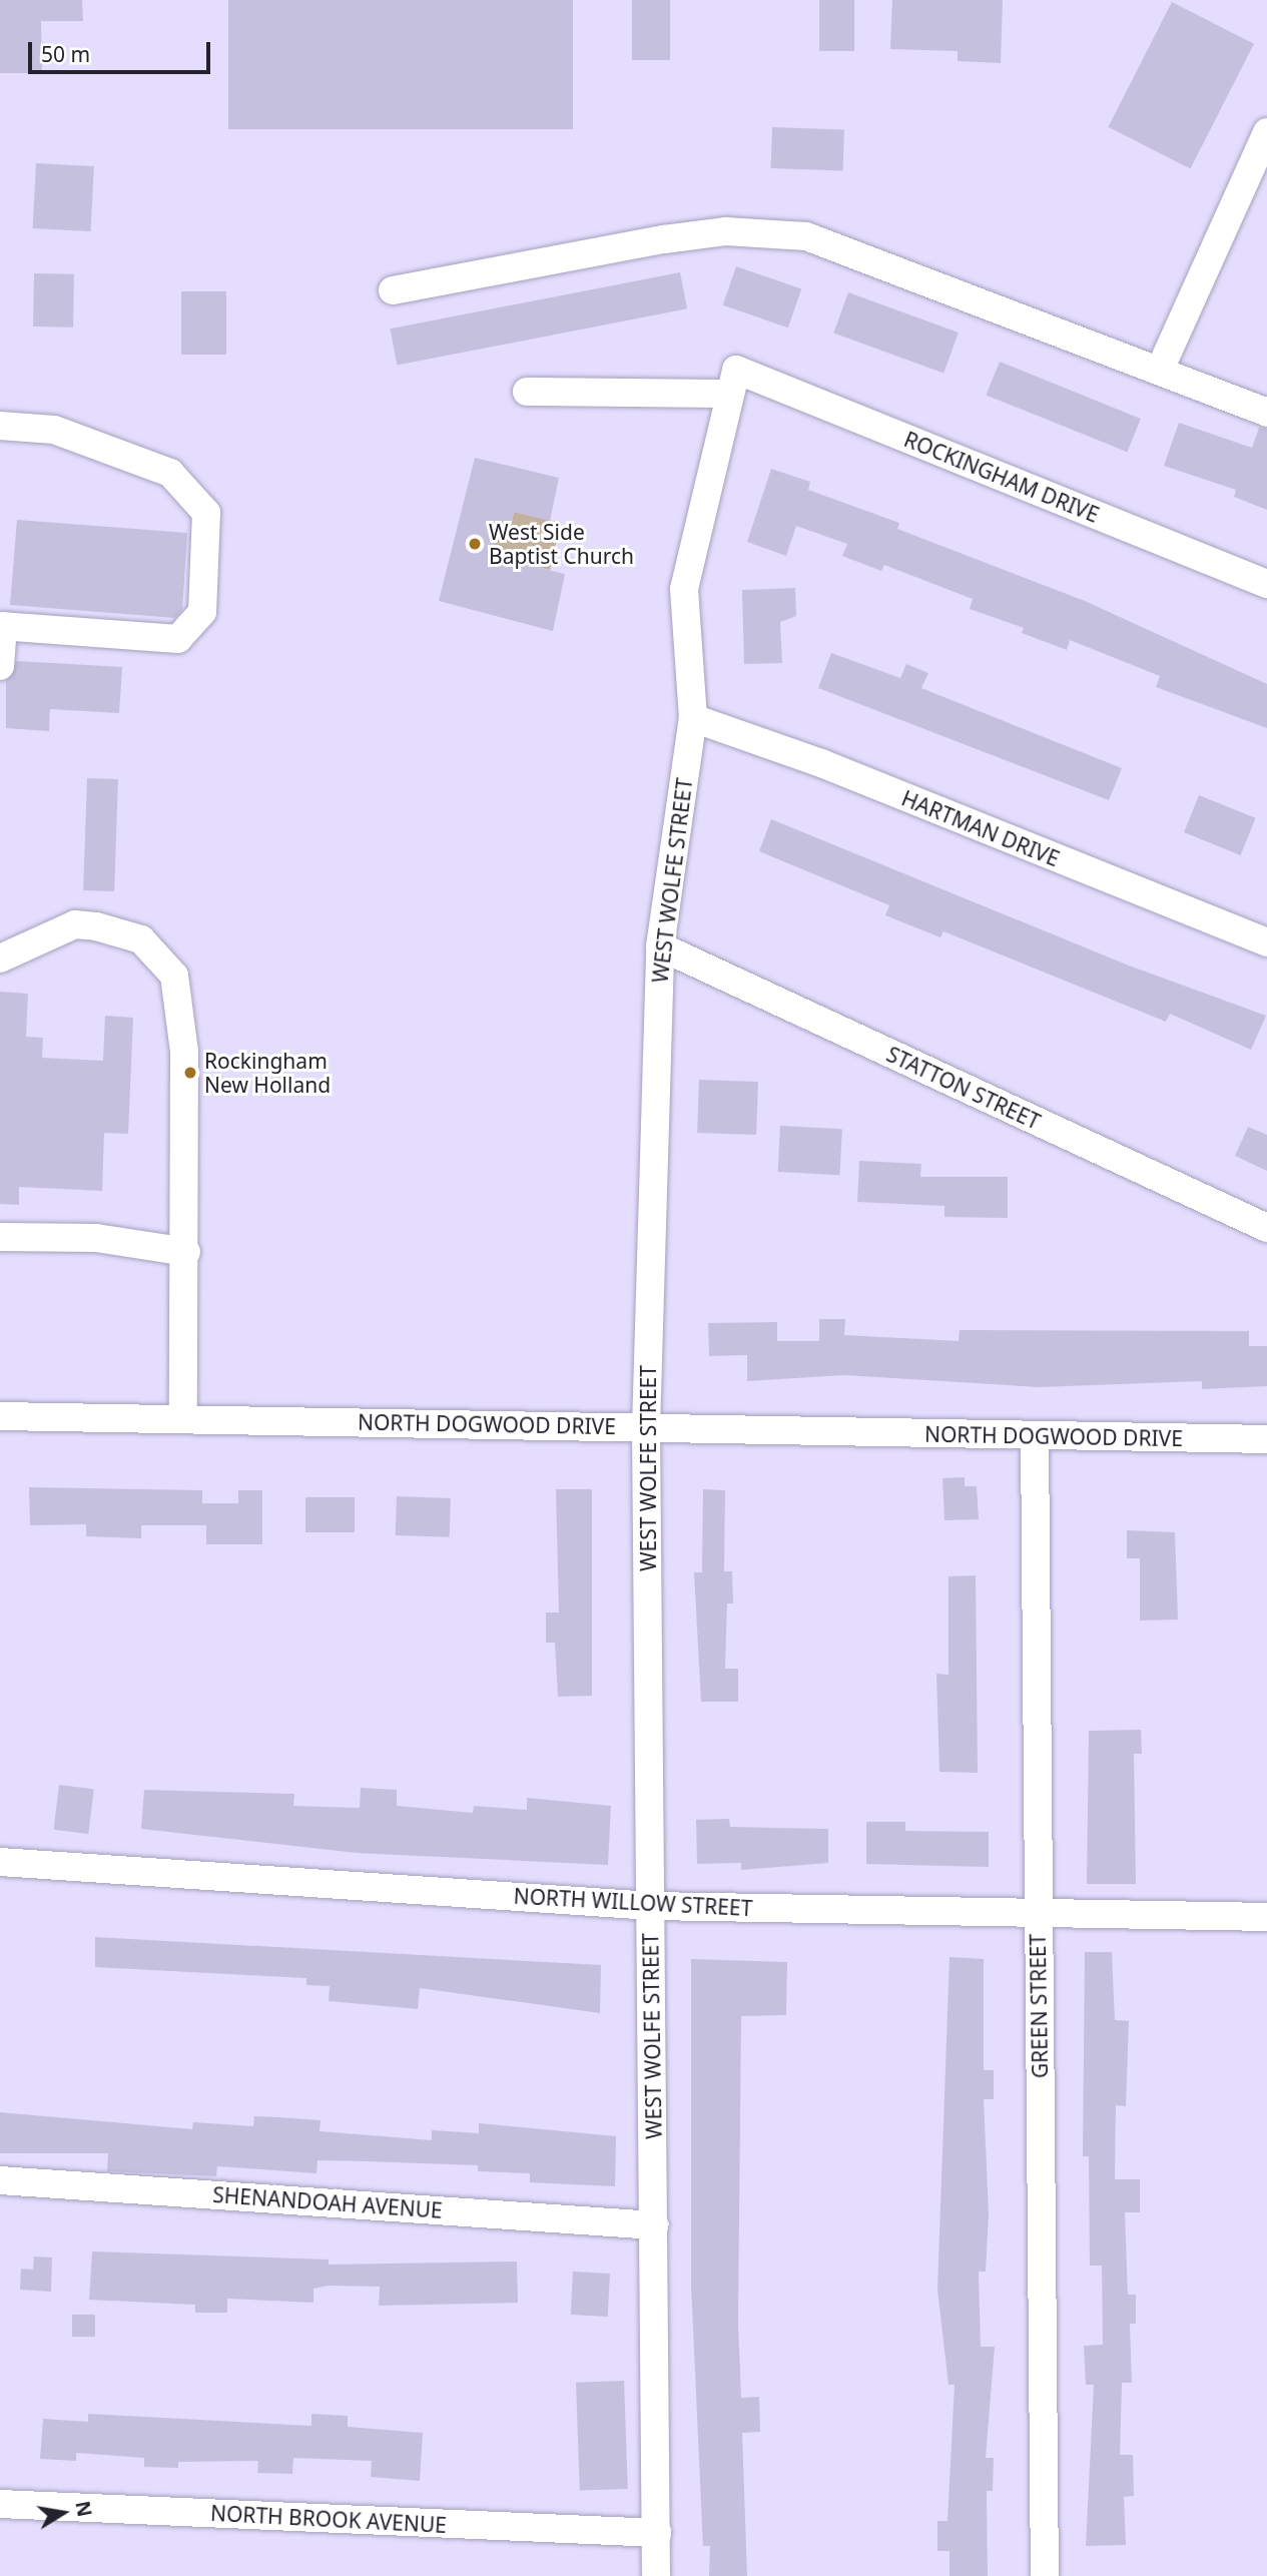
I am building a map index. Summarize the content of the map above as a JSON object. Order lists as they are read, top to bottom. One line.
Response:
{"streets":{"street":["ROCKINGHAM DRIVE","HARTMAN DRIVE","WEST WOLFE STREET","STATTON STREET","NORTH DOGWOOD DRIVE","NORTH WILLOW STREET","GREEN STREET","SHENANDOAH AVENUE","NORTH BROOK AVENUE"]},"crossings":[["ROCKINGHAM DRIVE","WEST WOLFE STREET"],["HARTMAN DRIVE","WEST WOLFE STREET"],["WEST WOLFE STREET","STATTON STREET"],["WEST WOLFE STREET","NORTH DOGWOOD DRIVE"],["WEST WOLFE STREET","NORTH WILLOW STREET"],["WEST WOLFE STREET","SHENANDOAH AVENUE"],["WEST WOLFE STREET","NORTH BROOK AVENUE"],["NORTH DOGWOOD DRIVE","GREEN STREET"],["NORTH WILLOW STREET","GREEN STREET"]],"places":["West Side Baptist Church","Rockingham New Holland"],"scale_bar":"50 m","north":"right"}
